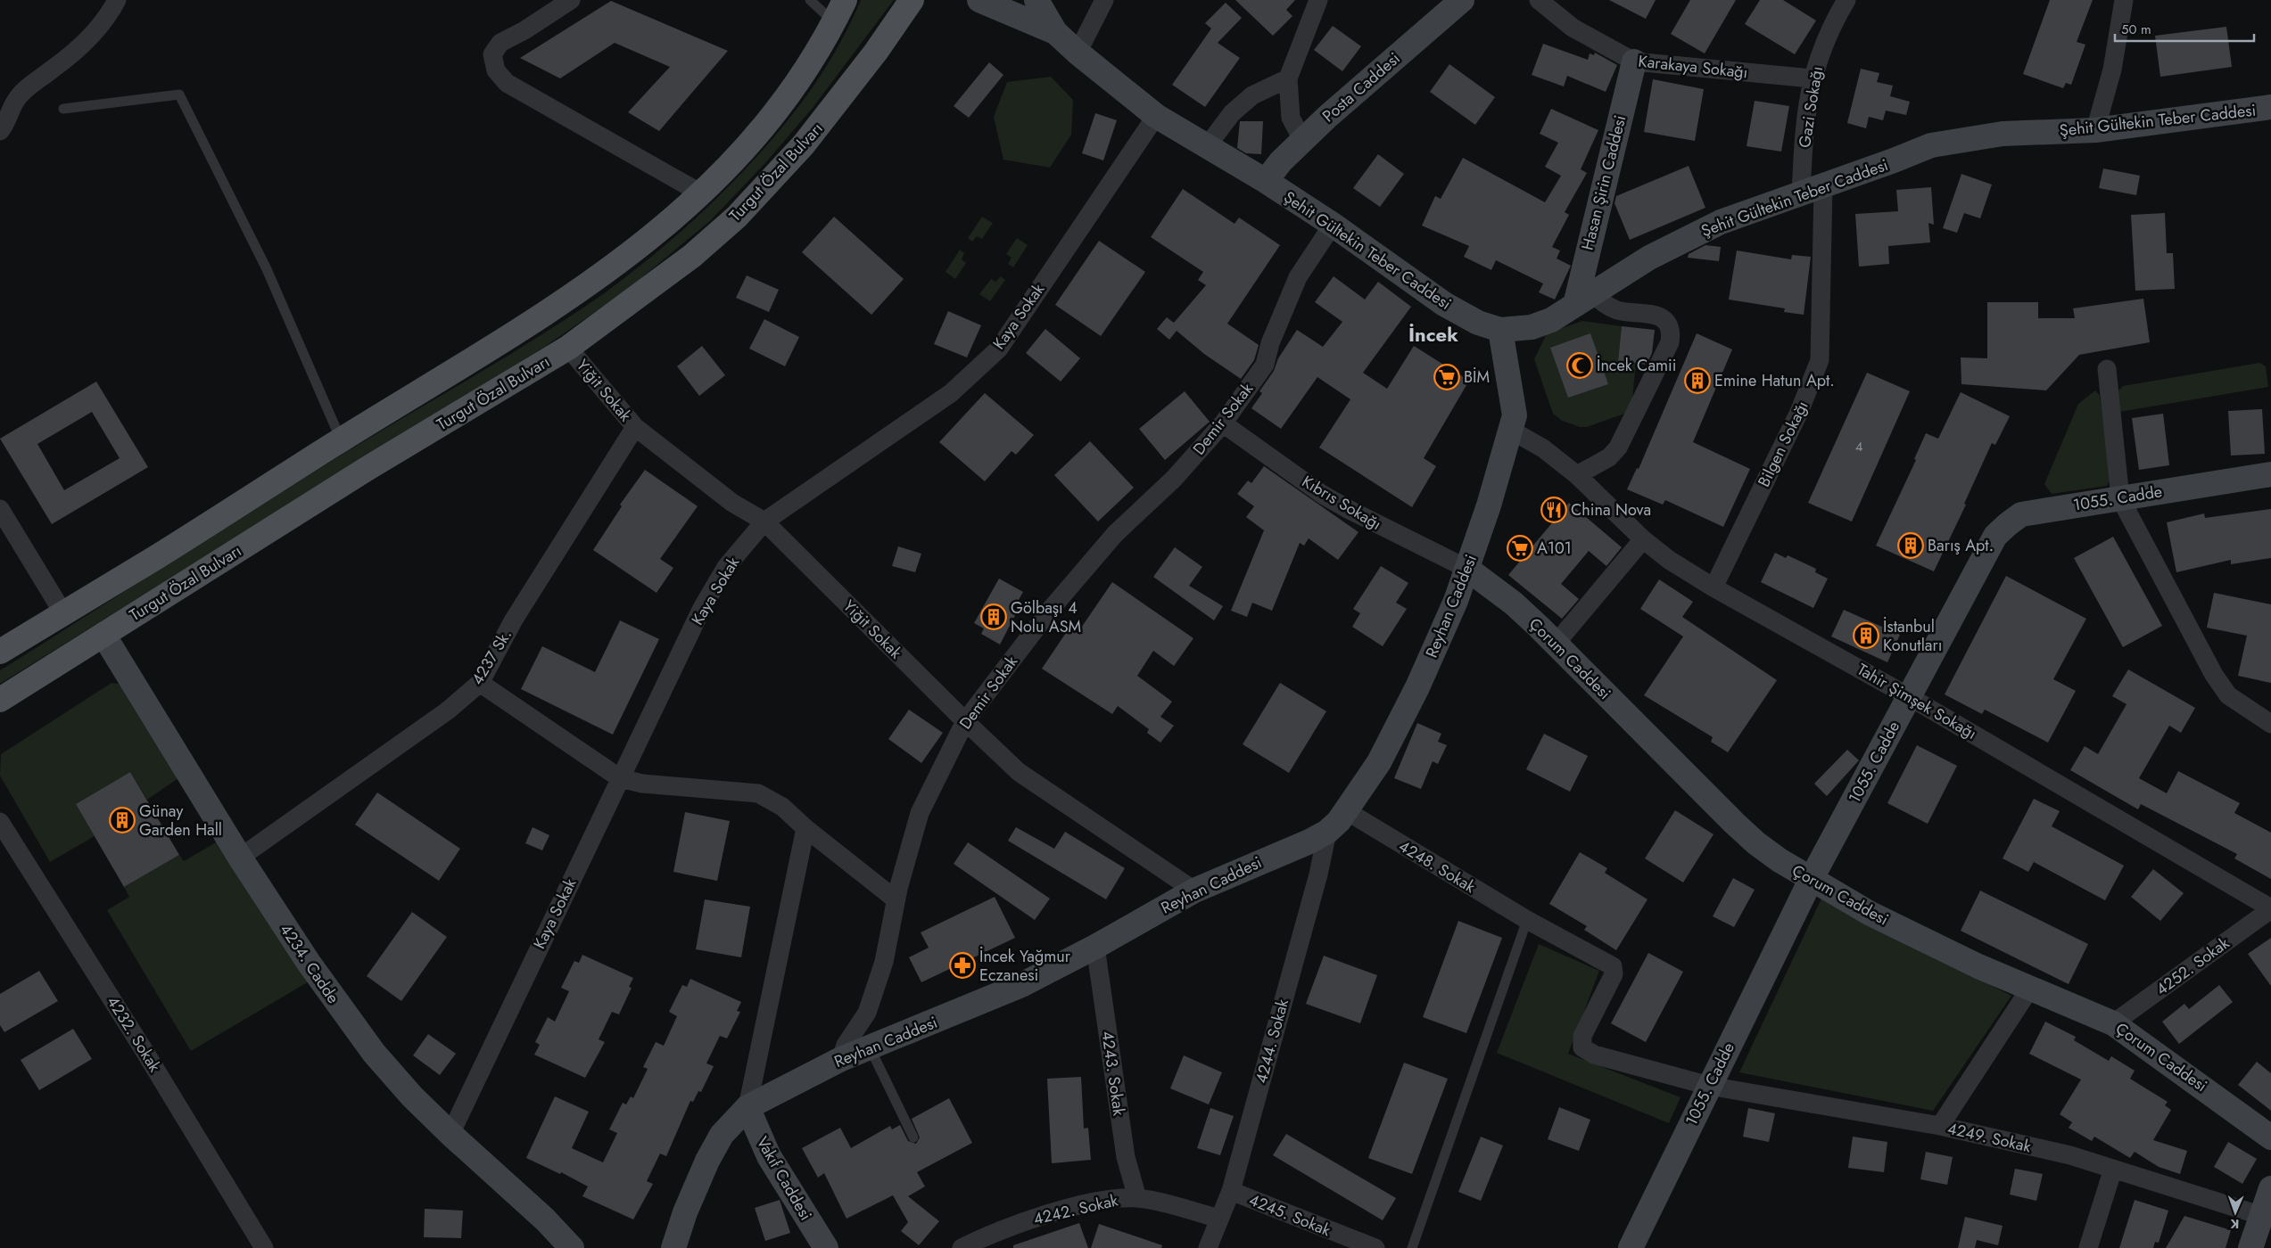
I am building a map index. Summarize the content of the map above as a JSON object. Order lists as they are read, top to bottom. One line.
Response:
{"streets":{"main road":["Turgut Özal Bulvarı"],"street":["Karakaya Sokağı","Posta Caddesi","Gazi Sokağı","Şehit Gültekin Teber Caddesi","Hasan Şirin Caddesi","Kaya Sokak","Yiğit Sokak","Demir Sokak","Bilgen Sokağı","1055. Cadde","Kıbrıs Sokağı","Reyhan Caddesi","4237 Sk.","Çorum Caddesi","Tahir Şimşek Sokağı","4248. Sokak","4234. Cadde","4252. Sokak","4232. Sokak","4244. Sokak","4243. Sokak","4249. Sokak","Vakıf Caddesi","4242. Sokak","4245. Sokak"]},"crossings":[["Karakaya Sokağı","Gazi Sokağı"],["Karakaya Sokağı","Hasan Şirin Caddesi"],["Posta Caddesi","Şehit Gültekin Teber Caddesi"],["Gazi Sokağı","Şehit Gültekin Teber Caddesi"],["Gazi Sokağı","Bilgen Sokağı"],["Şehit Gültekin Teber Caddesi","Hasan Şirin Caddesi"],["Şehit Gültekin Teber Caddesi","Kaya Sokak"],["Şehit Gültekin Teber Caddesi","Demir Sokak"],["Şehit Gültekin Teber Caddesi","Bilgen Sokağı"],["Şehit Gültekin Teber Caddesi","Reyhan Caddesi"],["Turgut Özal Bulvarı","Yiğit Sokak"],["Turgut Özal Bulvarı","4234. Cadde"],["Kaya Sokak","Yiğit Sokak"],["Kaya Sokak","4234. Cadde"],["Yiğit Sokak","Demir Sokak"],["Yiğit Sokak","Reyhan Caddesi"],["Yiğit Sokak","4237 Sk."],["Demir Sokak","Kıbrıs Sokağı"],["Demir Sokak","Reyhan Caddesi"],["Bilgen Sokağı","Tahir Şimşek Sokağı"],["1055. Cadde","Çorum Caddesi"],["1055. Cadde","Tahir Şimşek Sokağı"],["1055. Cadde","4248. Sokak"],["1055. Cadde","4249. Sokak"],["Kıbrıs Sokağı","Reyhan Caddesi"],["Kıbrıs Sokağı","Çorum Caddesi"],["Reyhan Caddesi","Çorum Caddesi"],["Reyhan Caddesi","Tahir Şimşek Sokağı"],["Reyhan Caddesi","4248. Sokak"],["Reyhan Caddesi","4244. Sokak"],["Reyhan Caddesi","4243. Sokak"],["Reyhan Caddesi","Vakıf Caddesi"],["4237 Sk.","4234. Cadde"],["Çorum Caddesi","4252. Sokak"],["Tahir Şimşek Sokağı","4252. Sokak"],["4248. Sokak","4249. Sokak"],["4244. Sokak","4242. Sokak"],["4244. Sokak","4245. Sokak"],["4243. Sokak","4242. Sokak"]],"districts":["İncek"],"places":{"mosque":["İncek Camii"],"supermarket":["BİM","A101"],"building":["Emine Hatun Apt.","Barış Apt.","Gölbaşı 4 Nolu ASM","İstanbul Konutları","Günay Garden Hall"],"restaurant":["China Nova"],"pharmacy":["İncek Yağmur Eczanesi"]},"house_numbers":["4"],"scale_bar":"50 m","north":"bottom"}
